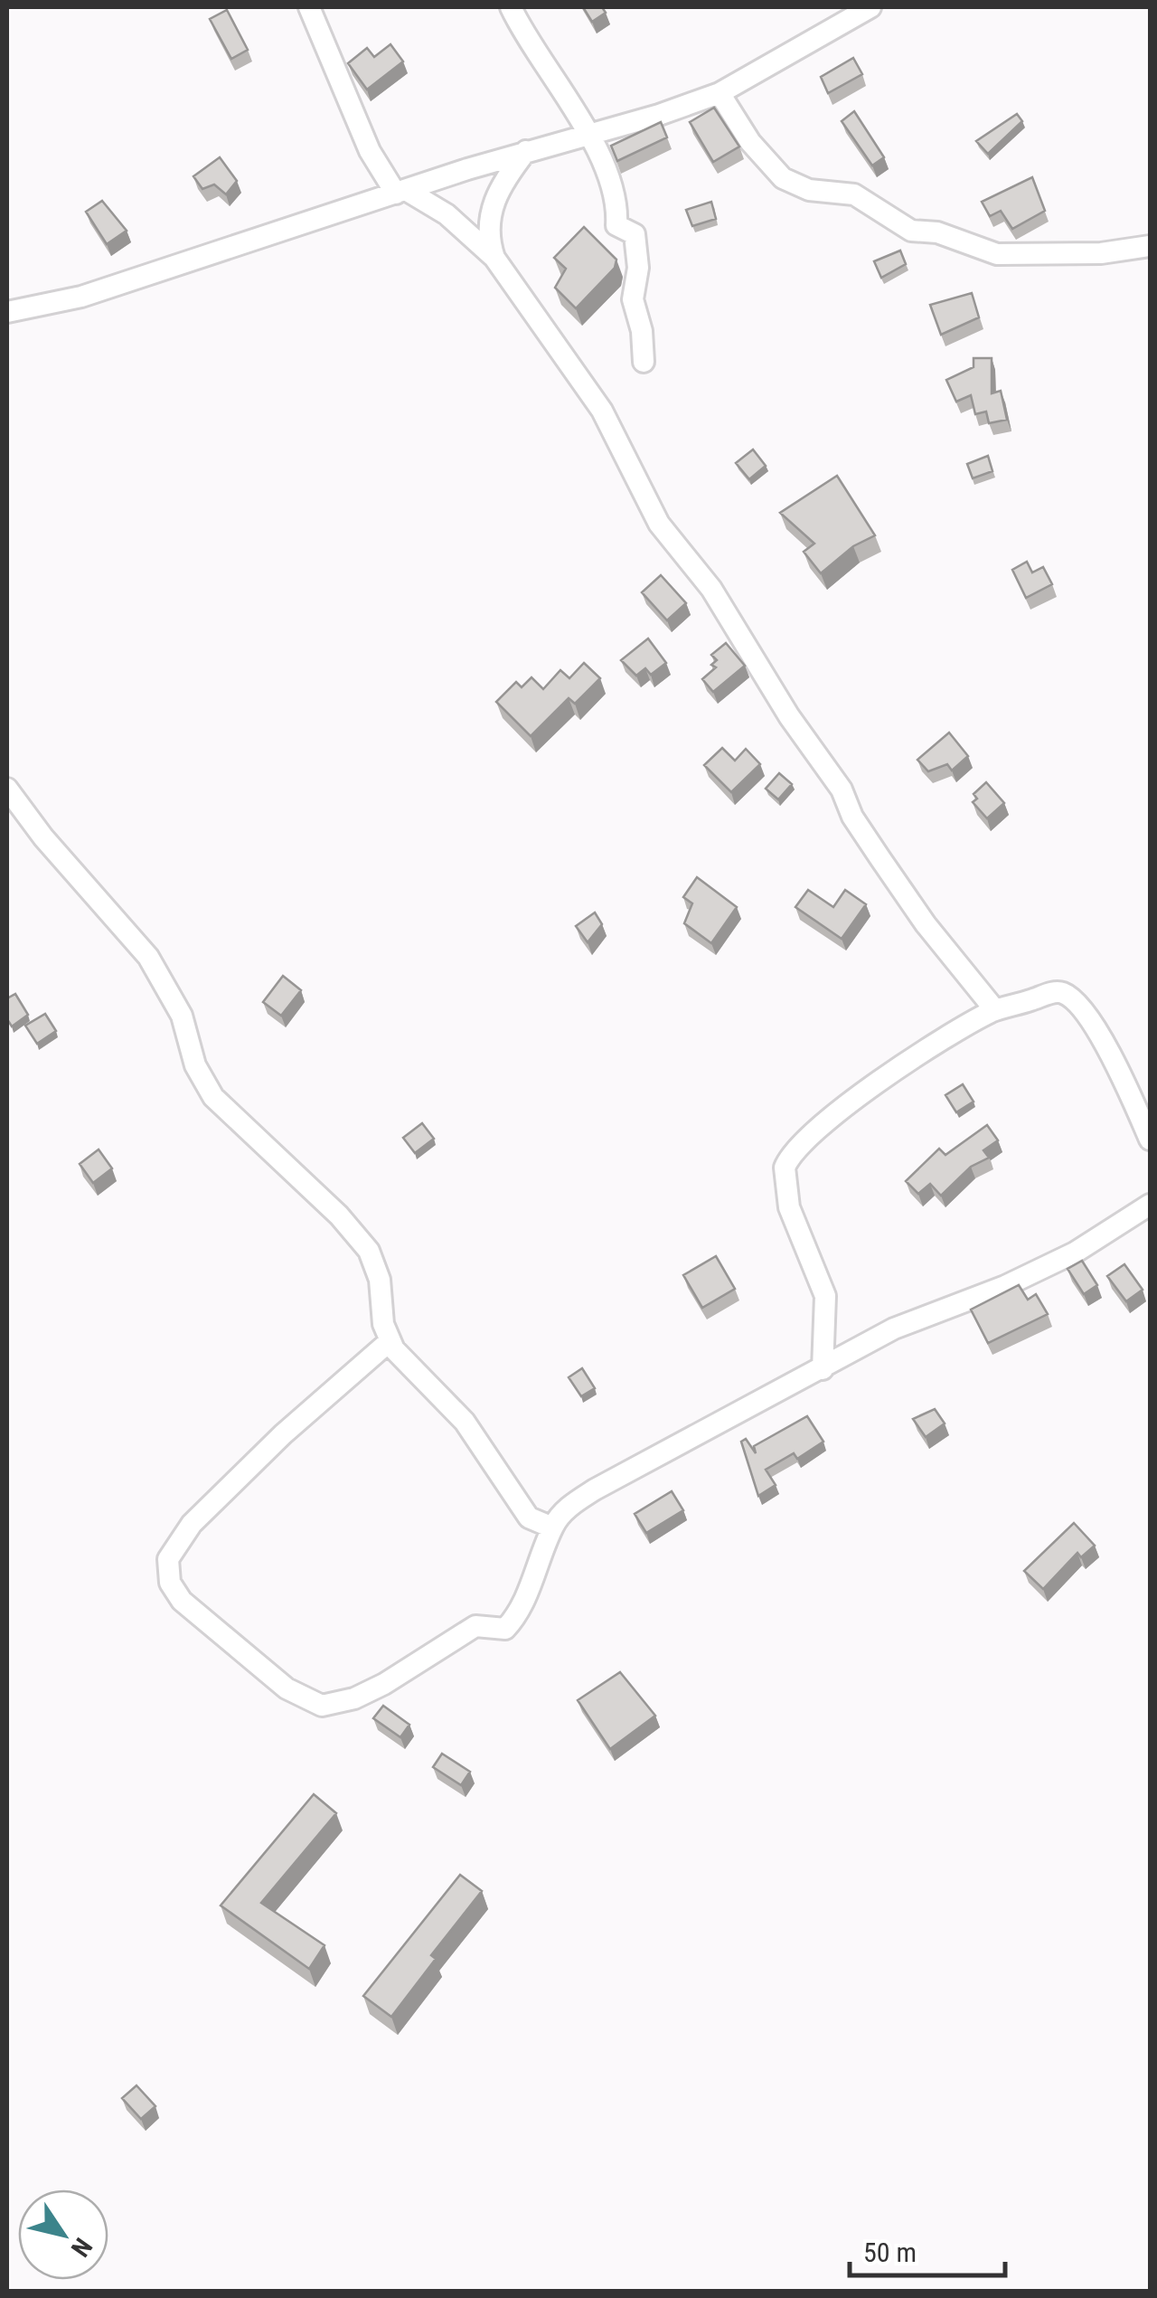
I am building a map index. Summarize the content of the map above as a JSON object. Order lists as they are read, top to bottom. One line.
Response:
{"scale_bar":"50 m","north":"bottom right"}
